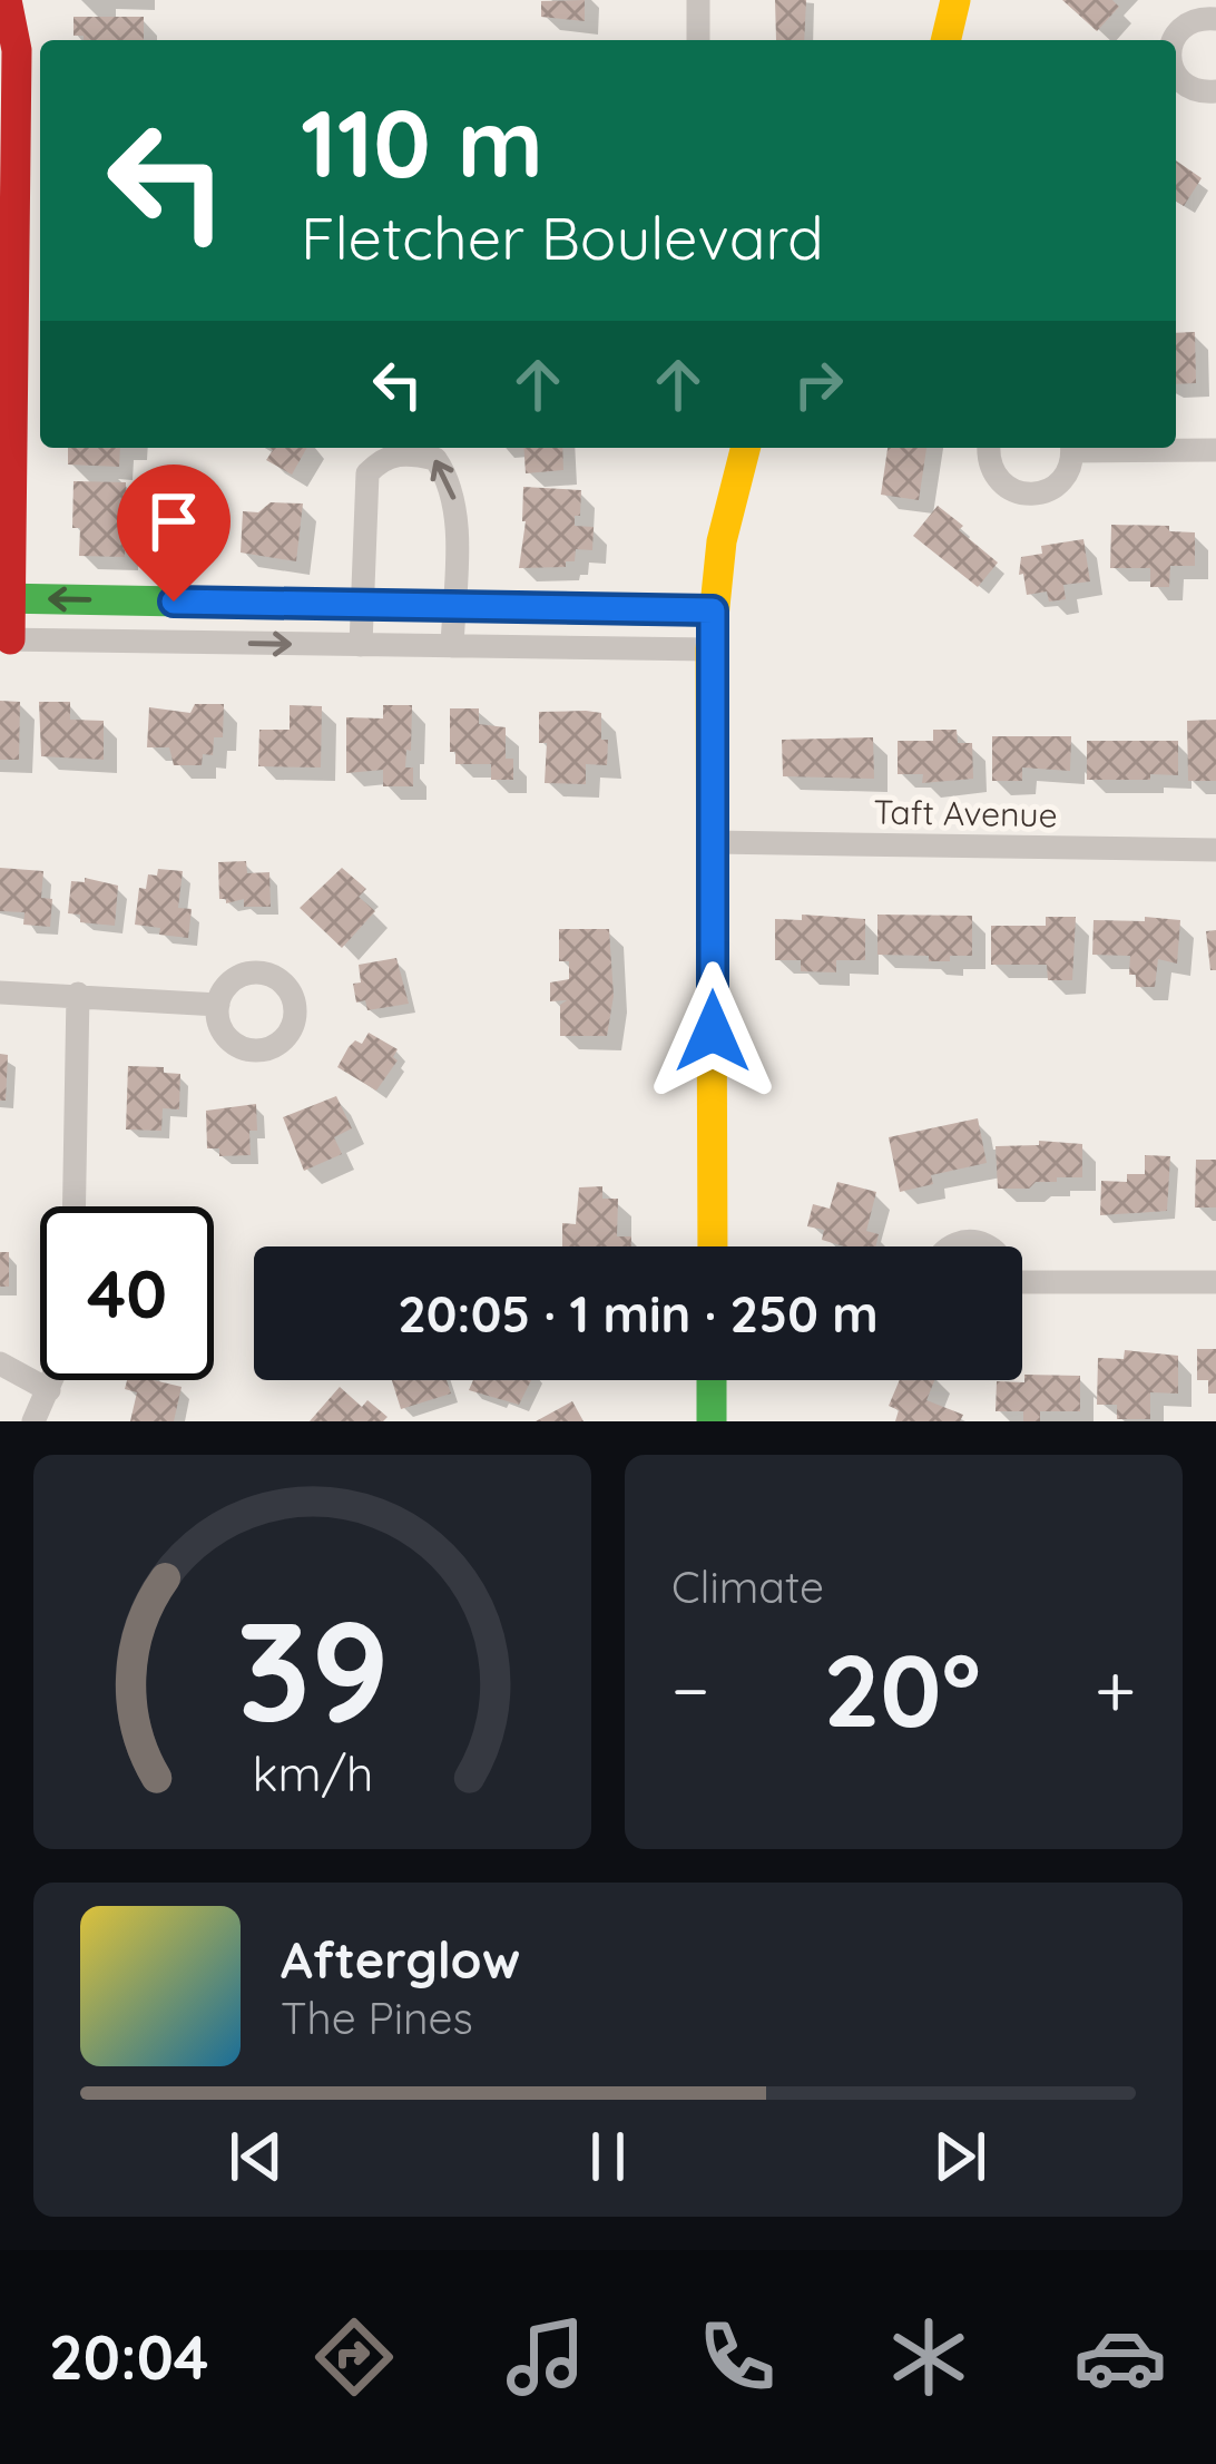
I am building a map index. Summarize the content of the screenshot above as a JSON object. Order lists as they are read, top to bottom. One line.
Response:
{"streets":{"street":["Taft Avenue"]},"page":{"turn":["110 m","Fletcher Boulevard"],"limit":"40","trip":"20:05 · 1 min · 250 m","tile":"Climate","heat":["−","20°","+"],"song":["Afterglow","The Pines"],"tabs":"20:04","gauge":["39","km/h"]}}
